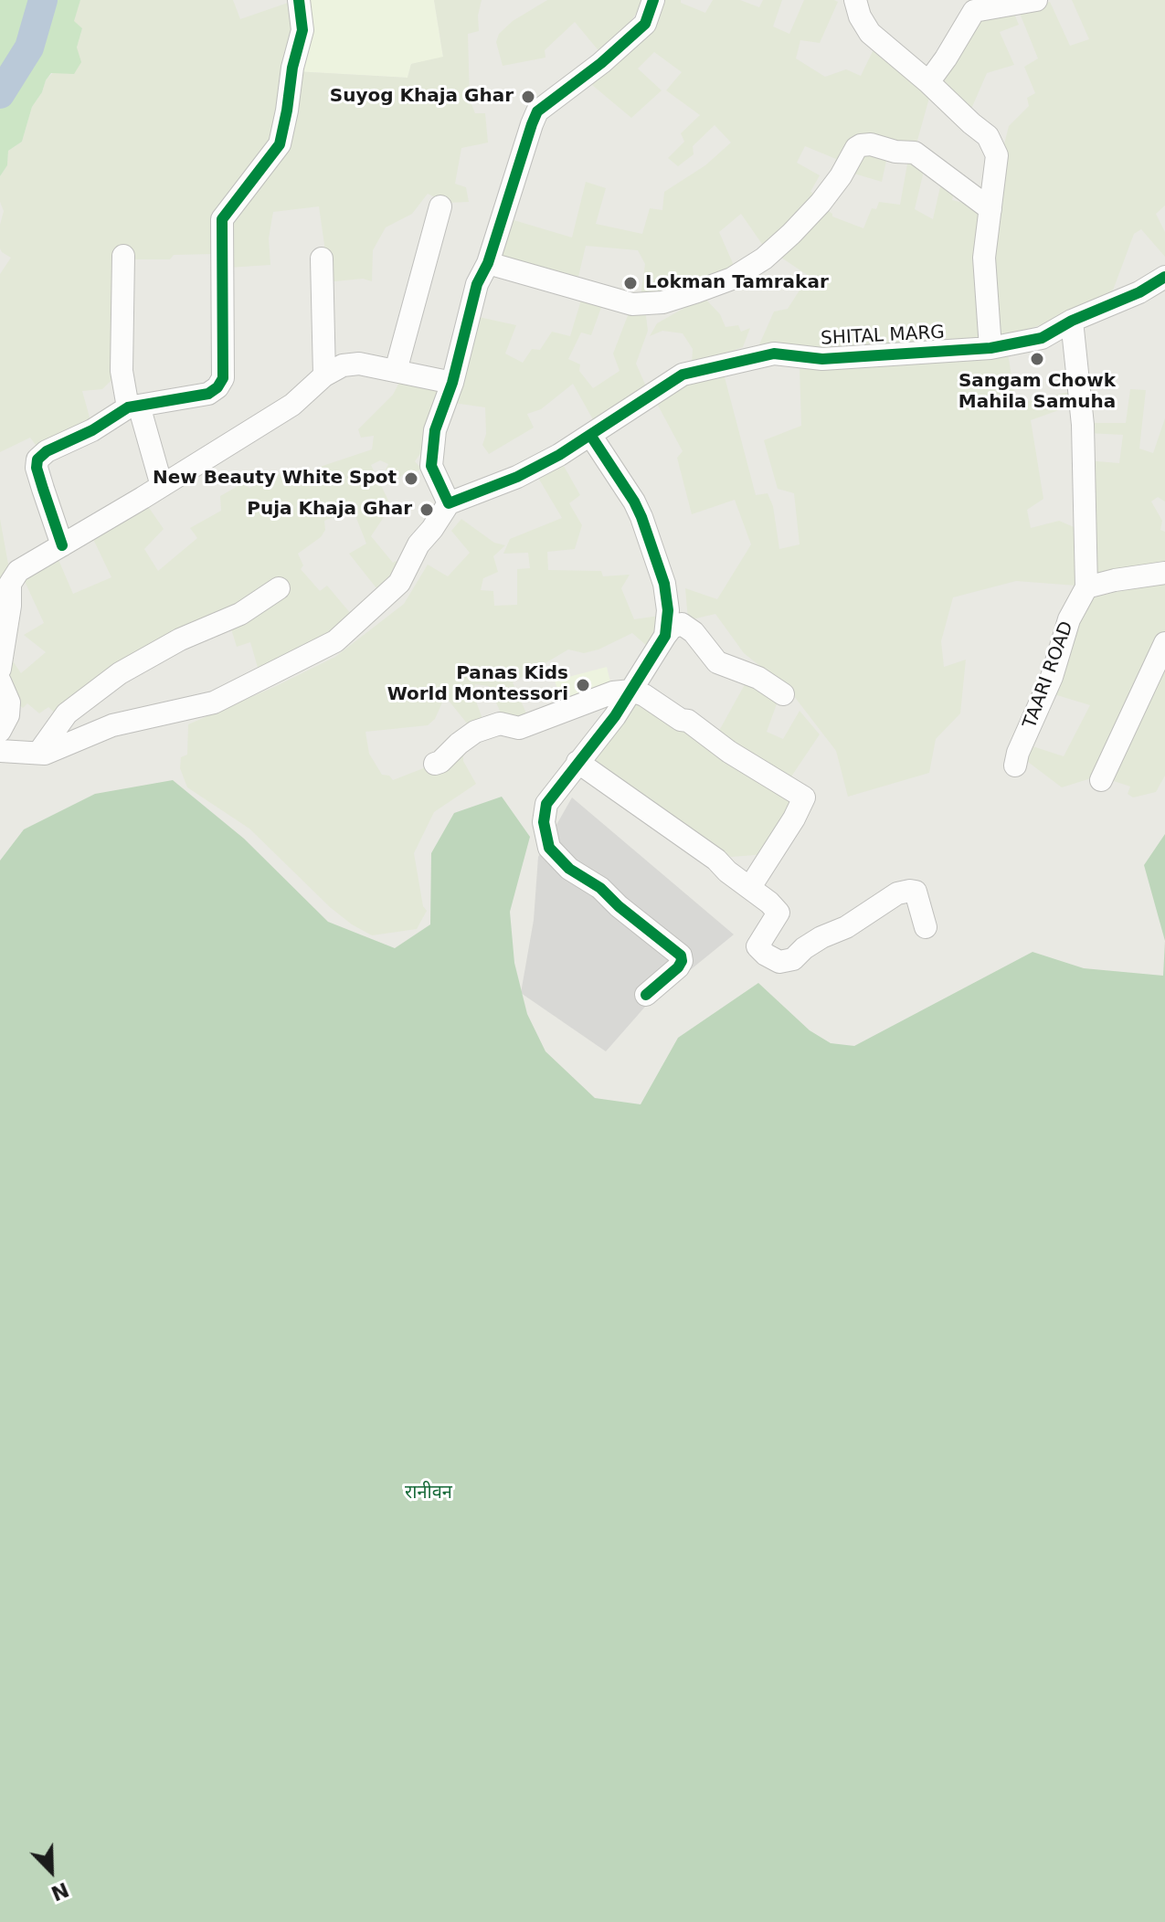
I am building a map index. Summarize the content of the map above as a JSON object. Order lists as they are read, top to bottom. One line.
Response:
{"streets":{"street":["SHITAL MARG","TAARI ROAD"]},"parks":["रानीवन"],"places":["Suyog Khaja Ghar","Lokman Tamrakar","Sangam Chowk Mahila Samuha","New Beauty White Spot","Puja Khaja Ghar","Panas Kids World Montessori"],"north":"bottom right"}
